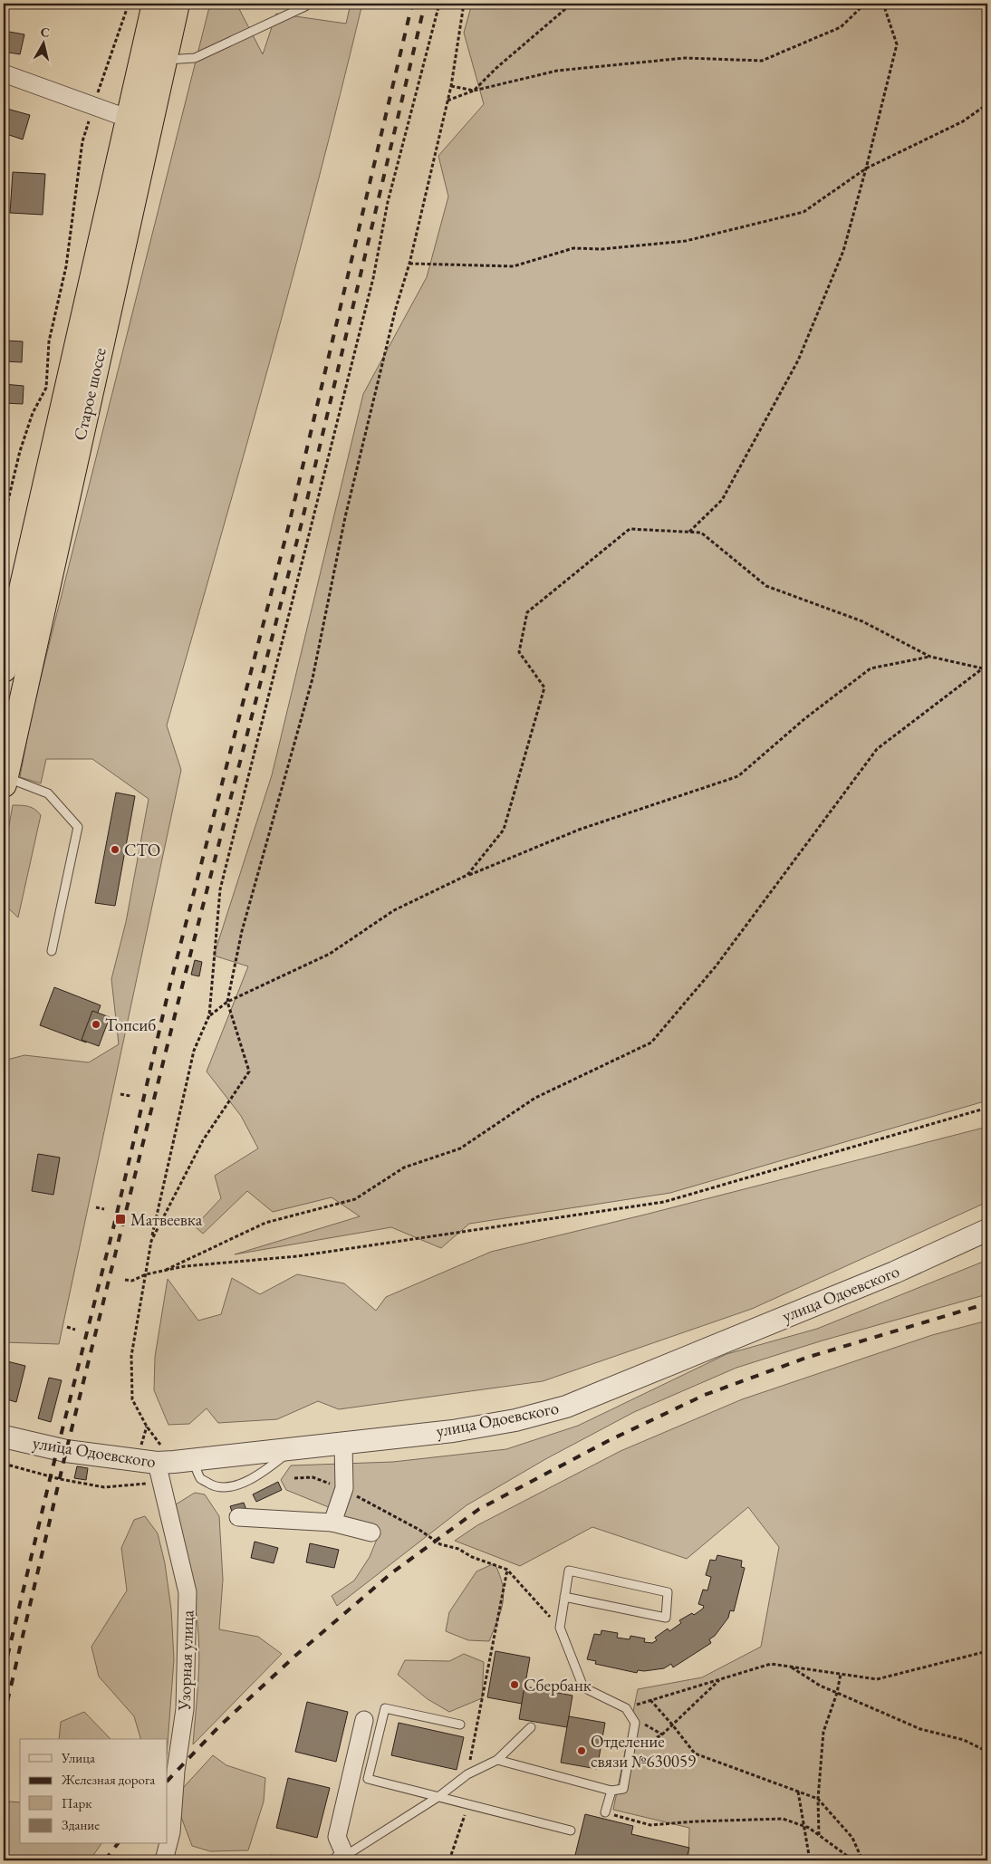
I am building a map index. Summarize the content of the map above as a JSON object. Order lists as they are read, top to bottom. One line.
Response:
{"streets":{"highway":["Старое шоссе"],"street":["улица Одоевского","Узорная улица"]},"crossings":[["улица Одоевского","Узорная улица"]],"places":{"other":["СТО","Топсиб","Сбербанк","Отделение связи №630059"],"transit":["Матвеевка"]},"legend":["Улица","Железная дорога","Парк","Здание"],"north":"top"}
